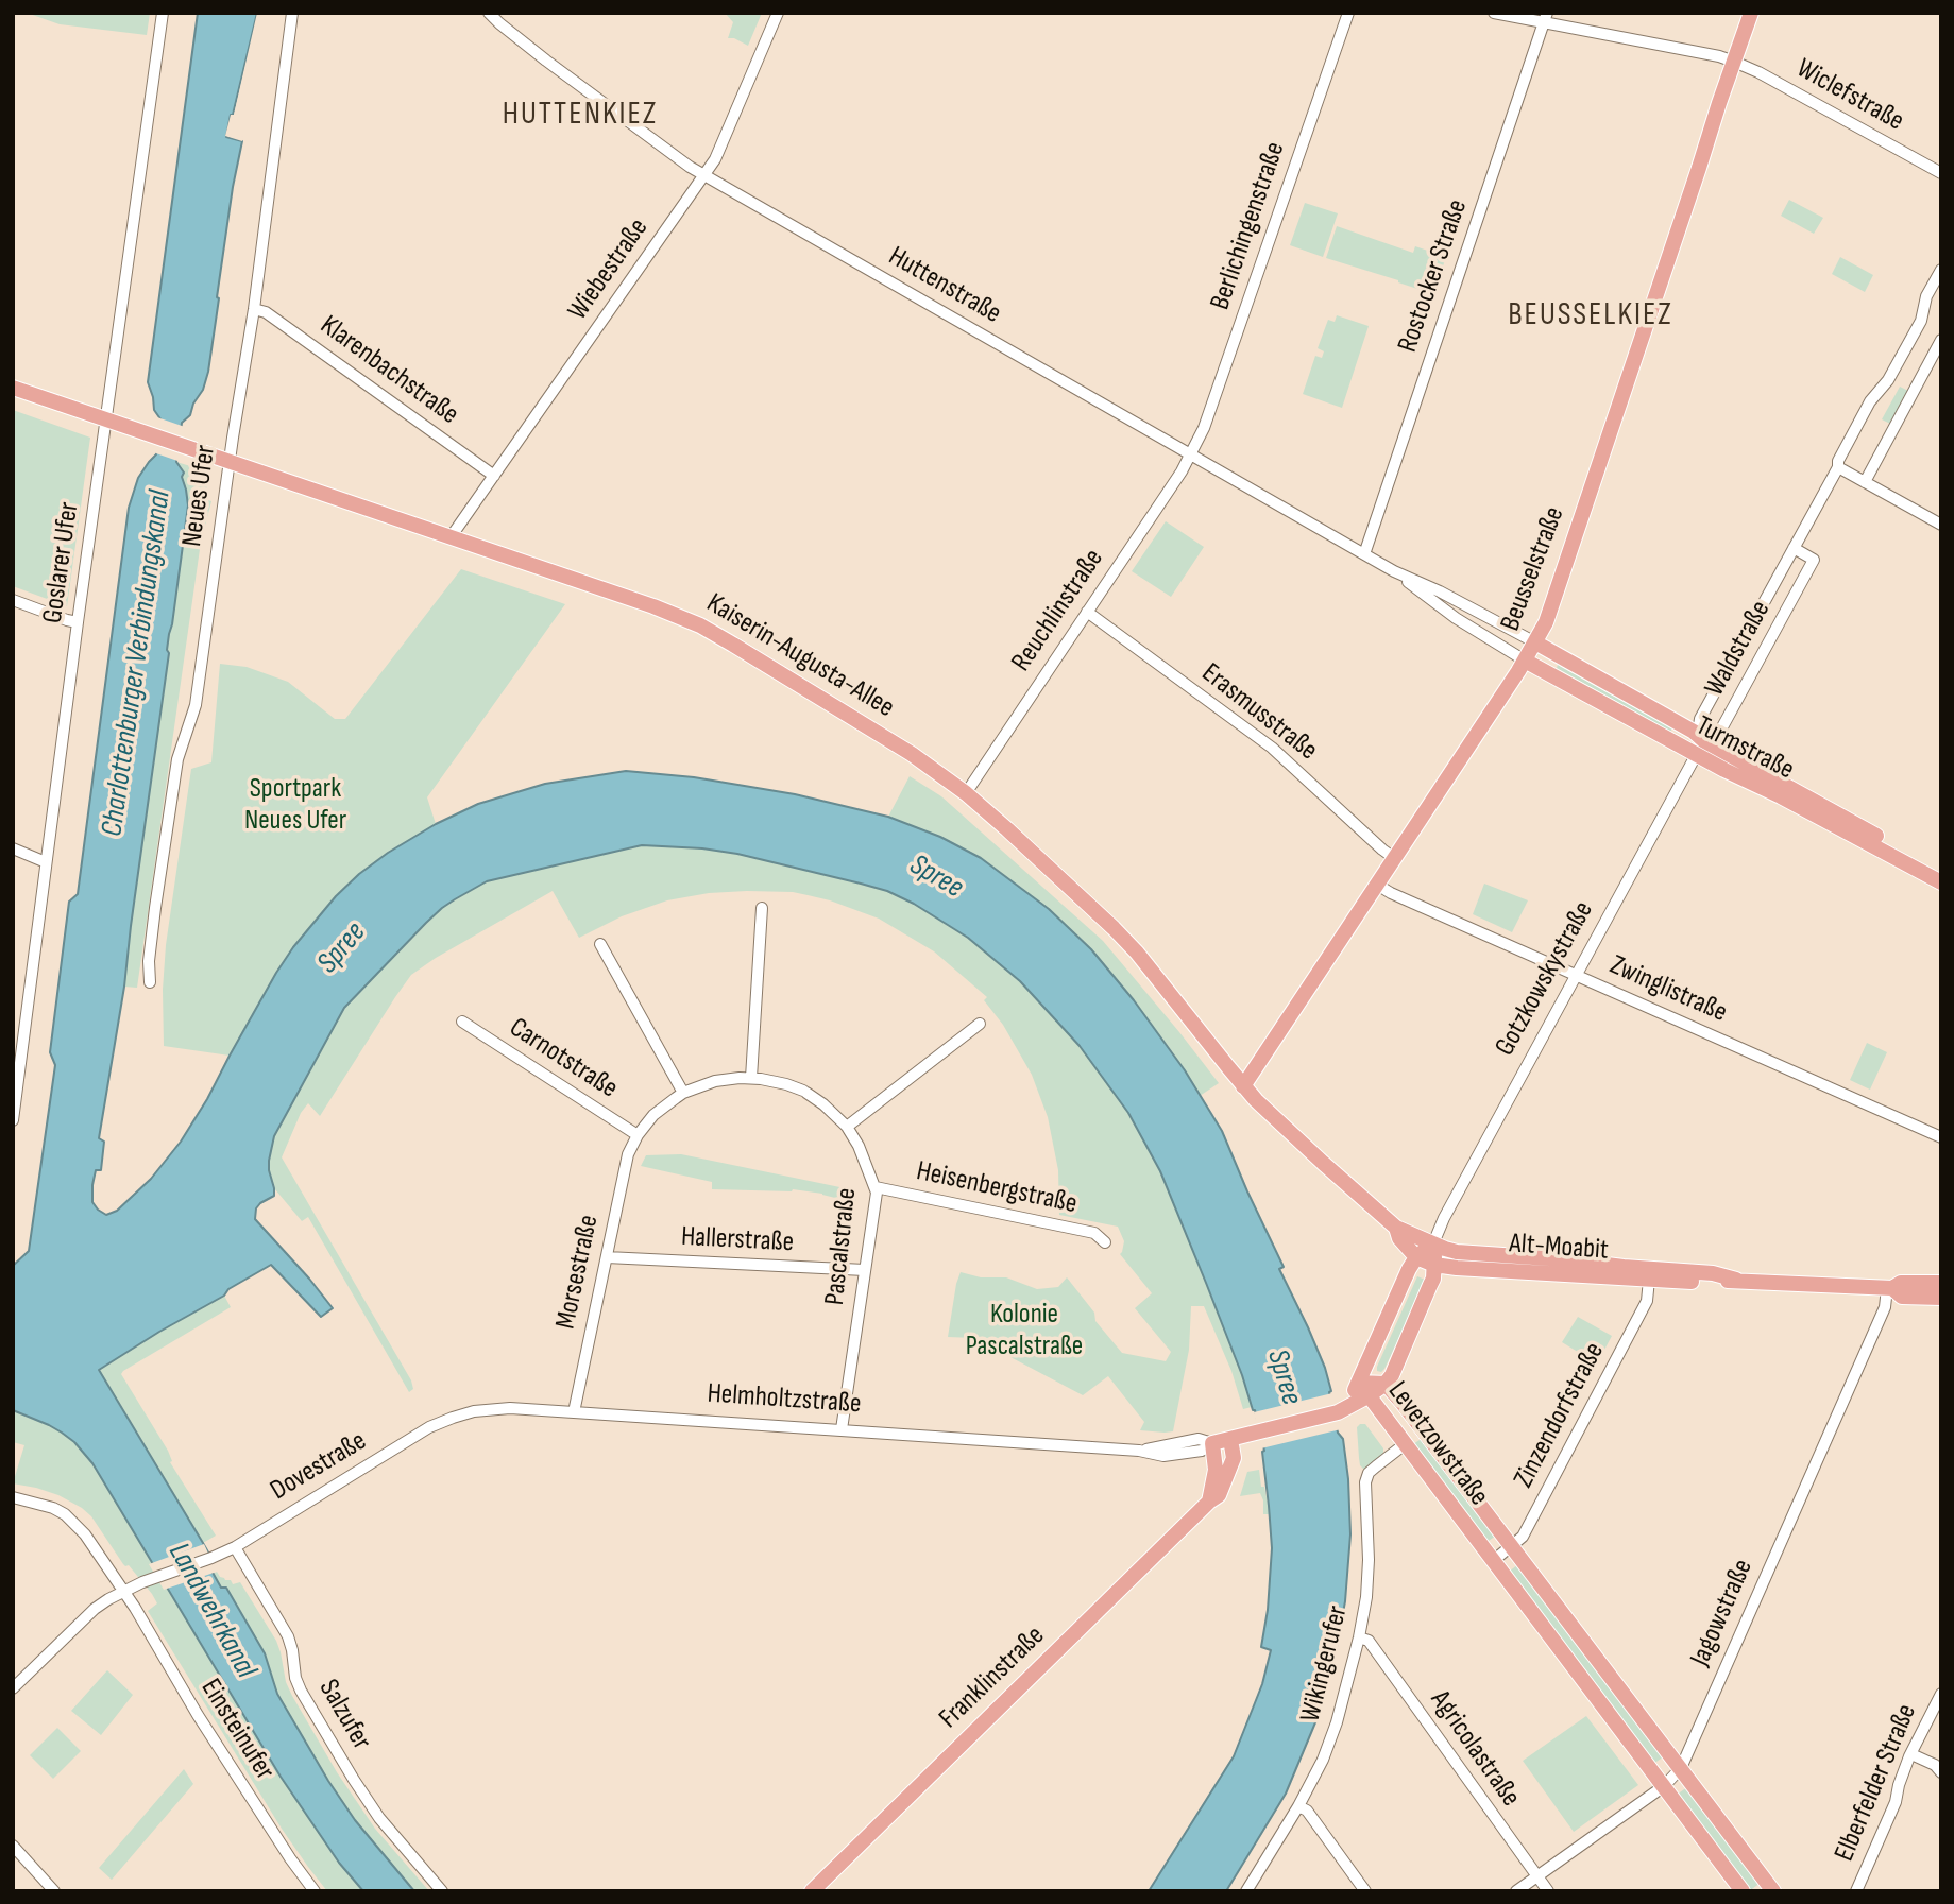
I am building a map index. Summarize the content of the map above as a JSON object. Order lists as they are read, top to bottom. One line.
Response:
{"streets":{"main road":["Beusselstraße","Kaiserin-Augusta-Allee","Turmstraße","Gotzkowskystraße","Alt-Moabit","Helmholtzstraße","Levetzowstraße","Franklinstraße"],"street":["Wiclefstraße","Berlichingenstraße","Wiebestraße","Rostocker Straße","Huttenstraße","Klarenbachstraße","Neues Ufer","Goslarer Ufer","Reuchlinstraße","Waldstraße","Erasmusstraße","Zwinglistraße","Carnotstraße","Heisenbergstraße","Hallerstraße","Pascalstraße","Morsestraße","Zinzendorfstraße","Dovestraße","Jagowstraße","Wikingerufer","Salzufer","Einsteinufer","Agricolastraße","Elberfelder Straße"]},"crossings":[["Wiclefstraße","Rostocker Straße"],["Wiclefstraße","Beusselstraße"],["Berlichingenstraße","Huttenstraße"],["Berlichingenstraße","Reuchlinstraße"],["Wiebestraße","Huttenstraße"],["Wiebestraße","Klarenbachstraße"],["Wiebestraße","Kaiserin-Augusta-Allee"],["Rostocker Straße","Huttenstraße"],["Huttenstraße","Beusselstraße"],["Huttenstraße","Reuchlinstraße"],["Huttenstraße","Turmstraße"],["Klarenbachstraße","Neues Ufer"],["Neues Ufer","Kaiserin-Augusta-Allee"],["Goslarer Ufer","Kaiserin-Augusta-Allee"],["Beusselstraße","Kaiserin-Augusta-Allee"],["Beusselstraße","Erasmusstraße"],["Beusselstraße","Turmstraße"],["Beusselstraße","Zwinglistraße"],["Beusselstraße","Alt-Moabit"],["Reuchlinstraße","Kaiserin-Augusta-Allee"],["Reuchlinstraße","Erasmusstraße"],["Waldstraße","Turmstraße"],["Waldstraße","Gotzkowskystraße"],["Kaiserin-Augusta-Allee","Alt-Moabit"],["Turmstraße","Gotzkowskystraße"],["Gotzkowskystraße","Zwinglistraße"],["Gotzkowskystraße","Alt-Moabit"],["Gotzkowskystraße","Helmholtzstraße"],["Gotzkowskystraße","Levetzowstraße"],["Carnotstraße","Pascalstraße"],["Carnotstraße","Morsestraße"],["Heisenbergstraße","Pascalstraße"],["Hallerstraße","Pascalstraße"],["Hallerstraße","Morsestraße"],["Pascalstraße","Morsestraße"],["Pascalstraße","Helmholtzstraße"],["Alt-Moabit","Zinzendorfstraße"],["Alt-Moabit","Jagowstraße"],["Morsestraße","Helmholtzstraße"],["Helmholtzstraße","Dovestraße"],["Helmholtzstraße","Franklinstraße"],["Zinzendorfstraße","Levetzowstraße"],["Levetzowstraße","Jagowstraße"],["Levetzowstraße","Wikingerufer"],["Dovestraße","Salzufer"],["Dovestraße","Einsteinufer"],["Jagowstraße","Agricolastraße"],["Wikingerufer","Agricolastraße"]],"districts":["HUTTENKIEZ","BEUSSELKIEZ"],"water":["Charlottenburger Verbindungskanal","Spree","Landwehrkanal"],"parks":["Sportpark Neues Ufer","Kolonie Pascalstraße"]}
